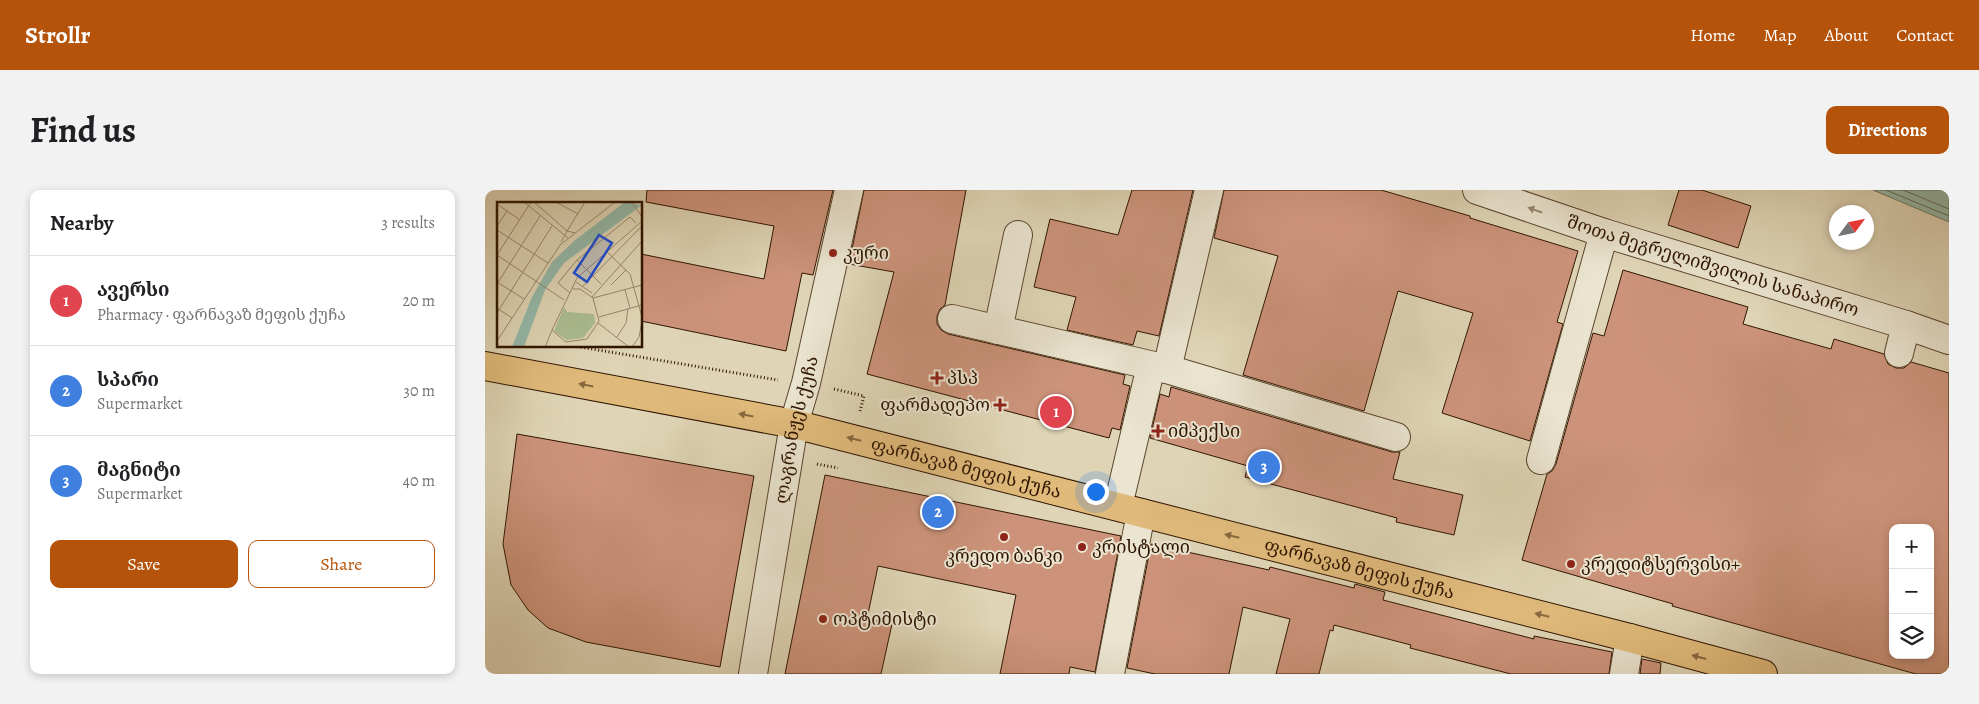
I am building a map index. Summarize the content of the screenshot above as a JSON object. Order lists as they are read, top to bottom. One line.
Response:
{"streets":{"main road":["ფარნავაზ მეფის ქუჩა"],"street":["შოთა მეგრელიშვილის სანაპირო","ლაგრანჟეს ქუჩა"]},"crossings":[["ლაგრანჟეს ქუჩა","ფარნავაზ მეფის ქუჩა"]],"one_way":["ფარნავაზ მეფის ქუჩა"],"places":{"other":["კური","კრედო ბანკი","კრისტალი","კრედიტსერვისი+","ოპტიმისტი"],"health":["პსპ","ფარმადეპო","იმპექსი"]},"north":"top right","page":{"header":"Strollr","nav":["Home","Map","About","Contact"],"title":"Find us","buttons":["Directions",["Save","Share"]],"heading":["Nearby","3 results"],"list":[{"mark":"1","name":"ავერსი","note":"Pharmacy · ფარნავაზ მეფის ქუჩა","value":"20 m"},{"mark":"2","name":"სპარი","note":"Supermarket","value":"30 m"},{"mark":"3","name":"მაგნიტი","note":"Supermarket","value":"40 m"}],"pins":["1","3","2"],"map_buttons":["+","−"]}}
